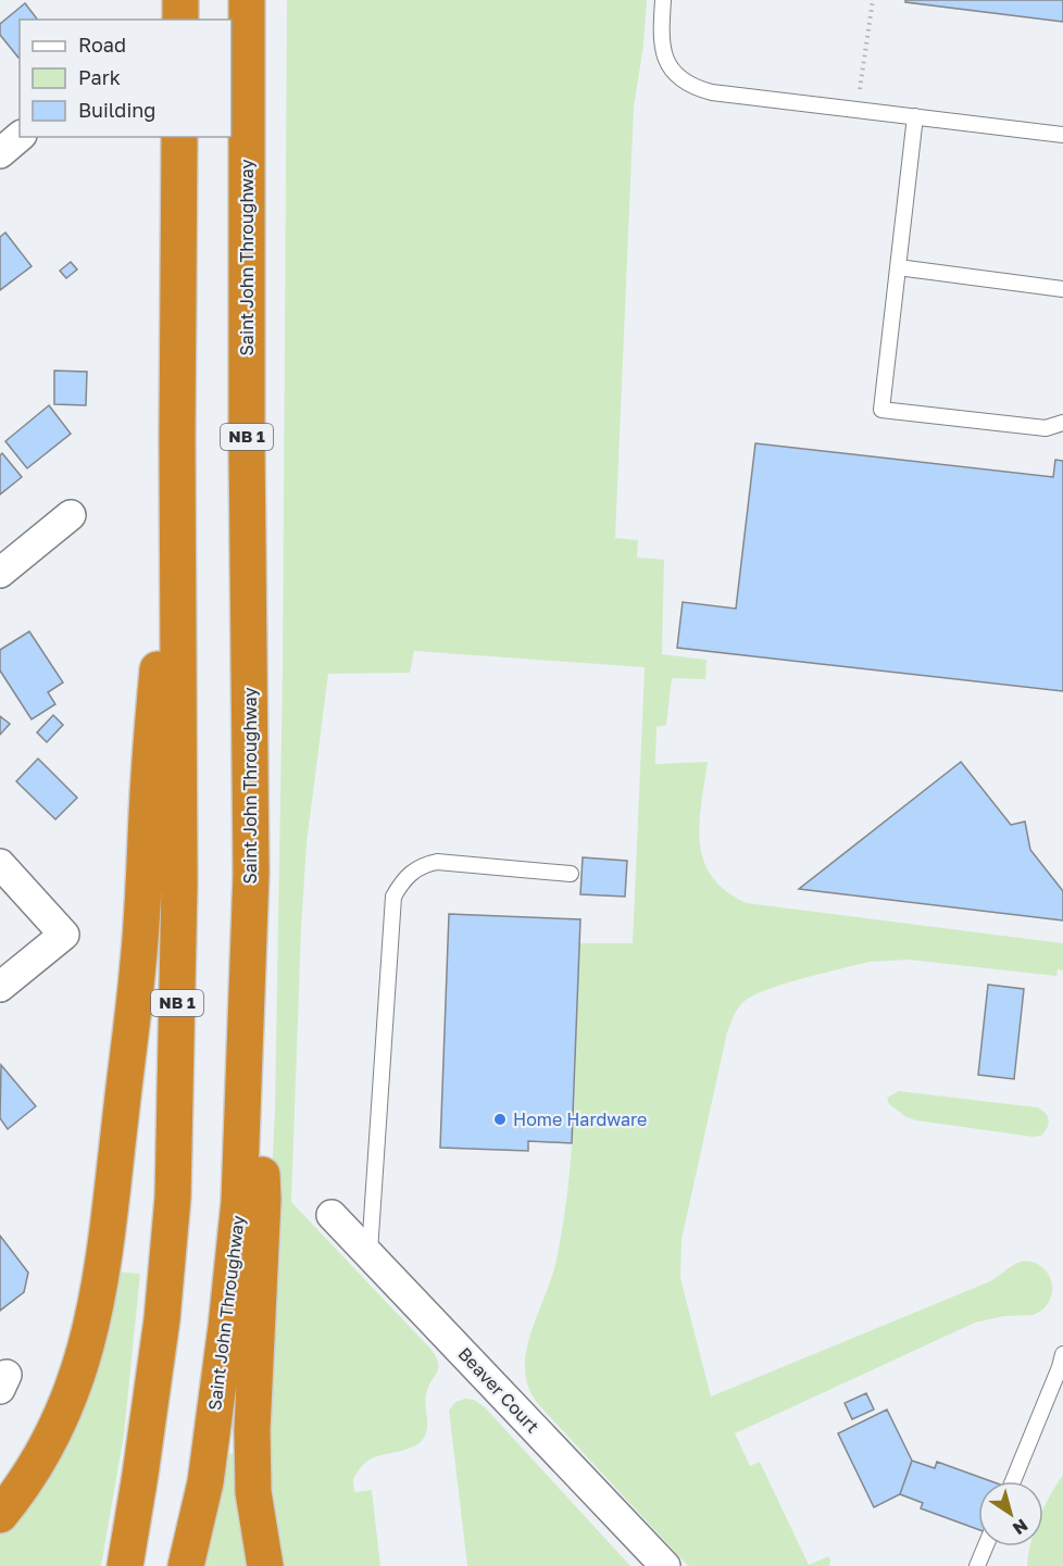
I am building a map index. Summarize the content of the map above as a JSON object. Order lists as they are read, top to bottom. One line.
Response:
{"streets":{"highway":["Saint John Throughway","NB 1"],"street":["Beaver Court"]},"places":["Home Hardware"],"legend":["Road","Park","Building"],"north":"bottom right"}
